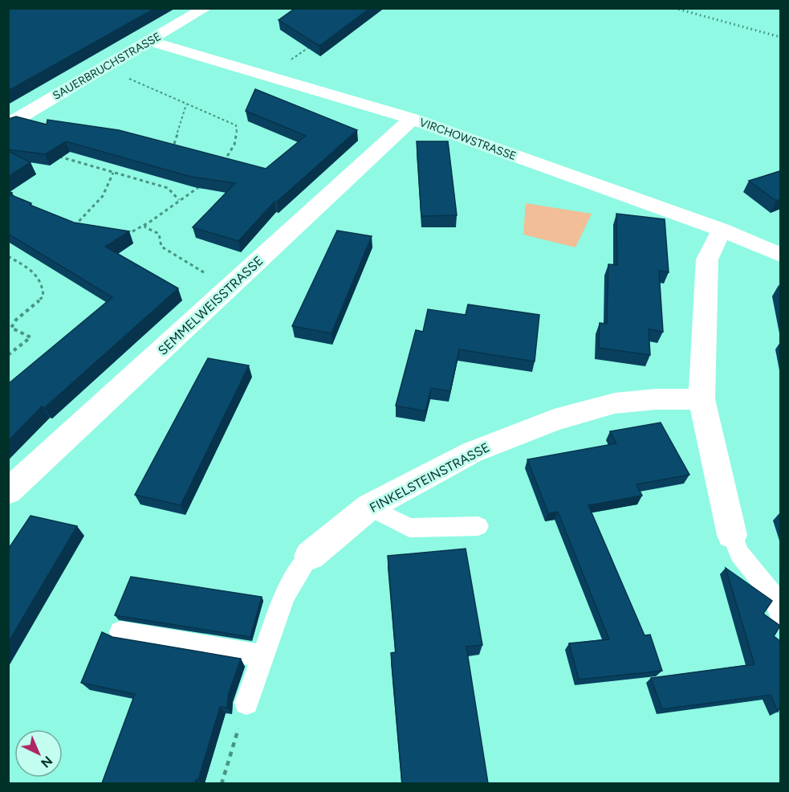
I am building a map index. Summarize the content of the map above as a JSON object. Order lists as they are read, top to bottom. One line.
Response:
{"streets":{"street":["SAUERBRUCHSTRASSE","VIRCHOWSTRASSE","SEMMELWEISSTRASSE","FINKELSTEINSTRASSE"]},"crossings":[["SAUERBRUCHSTRASSE","VIRCHOWSTRASSE"],["VIRCHOWSTRASSE","SEMMELWEISSTRASSE"]],"north":"bottom right"}
